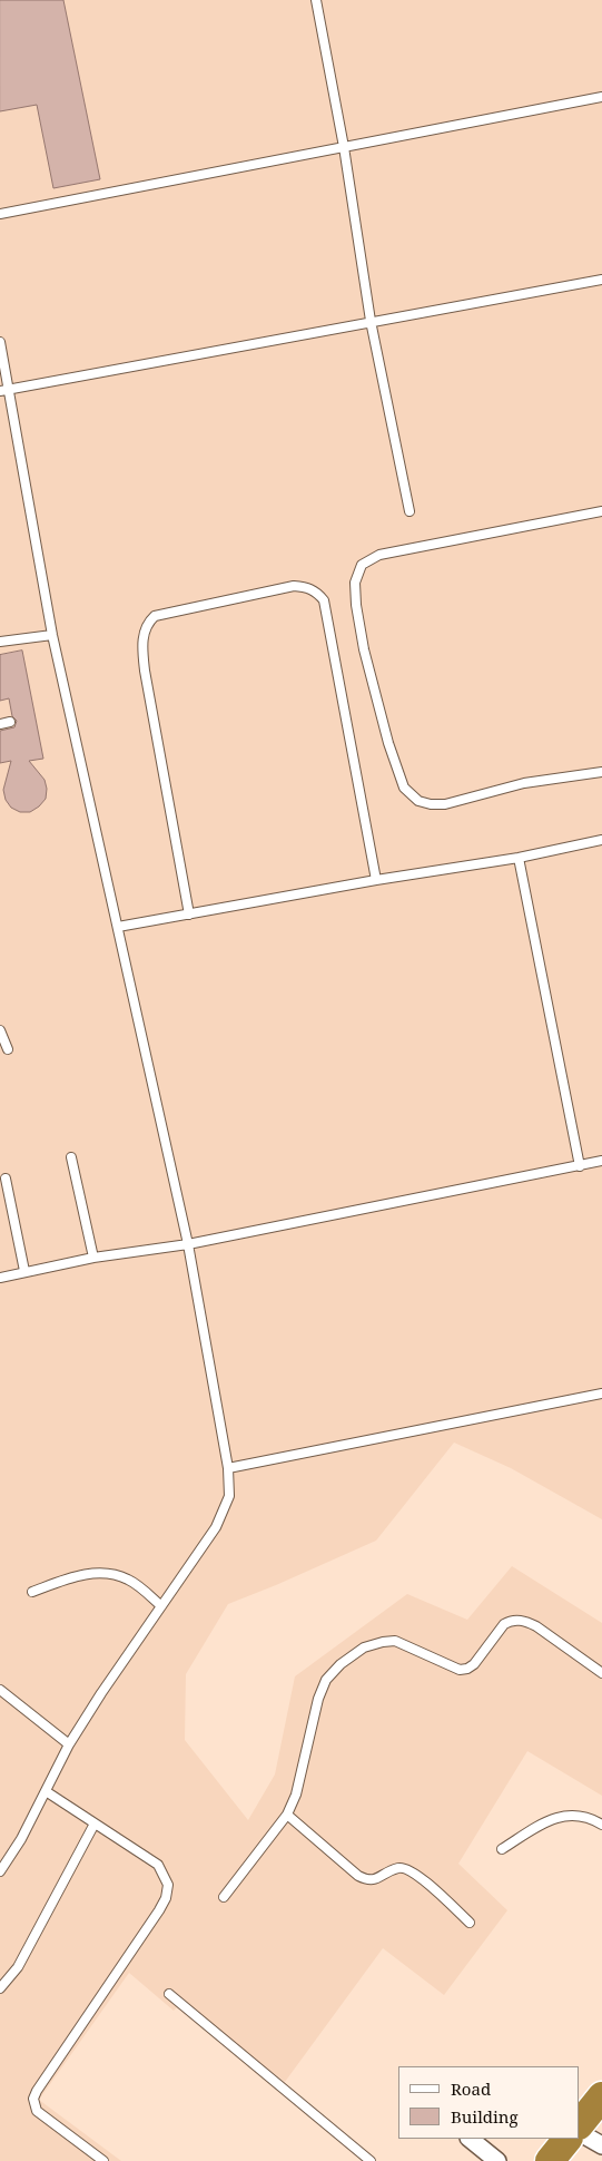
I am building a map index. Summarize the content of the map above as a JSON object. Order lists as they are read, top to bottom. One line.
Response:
{"legend":["Road","Building"]}
